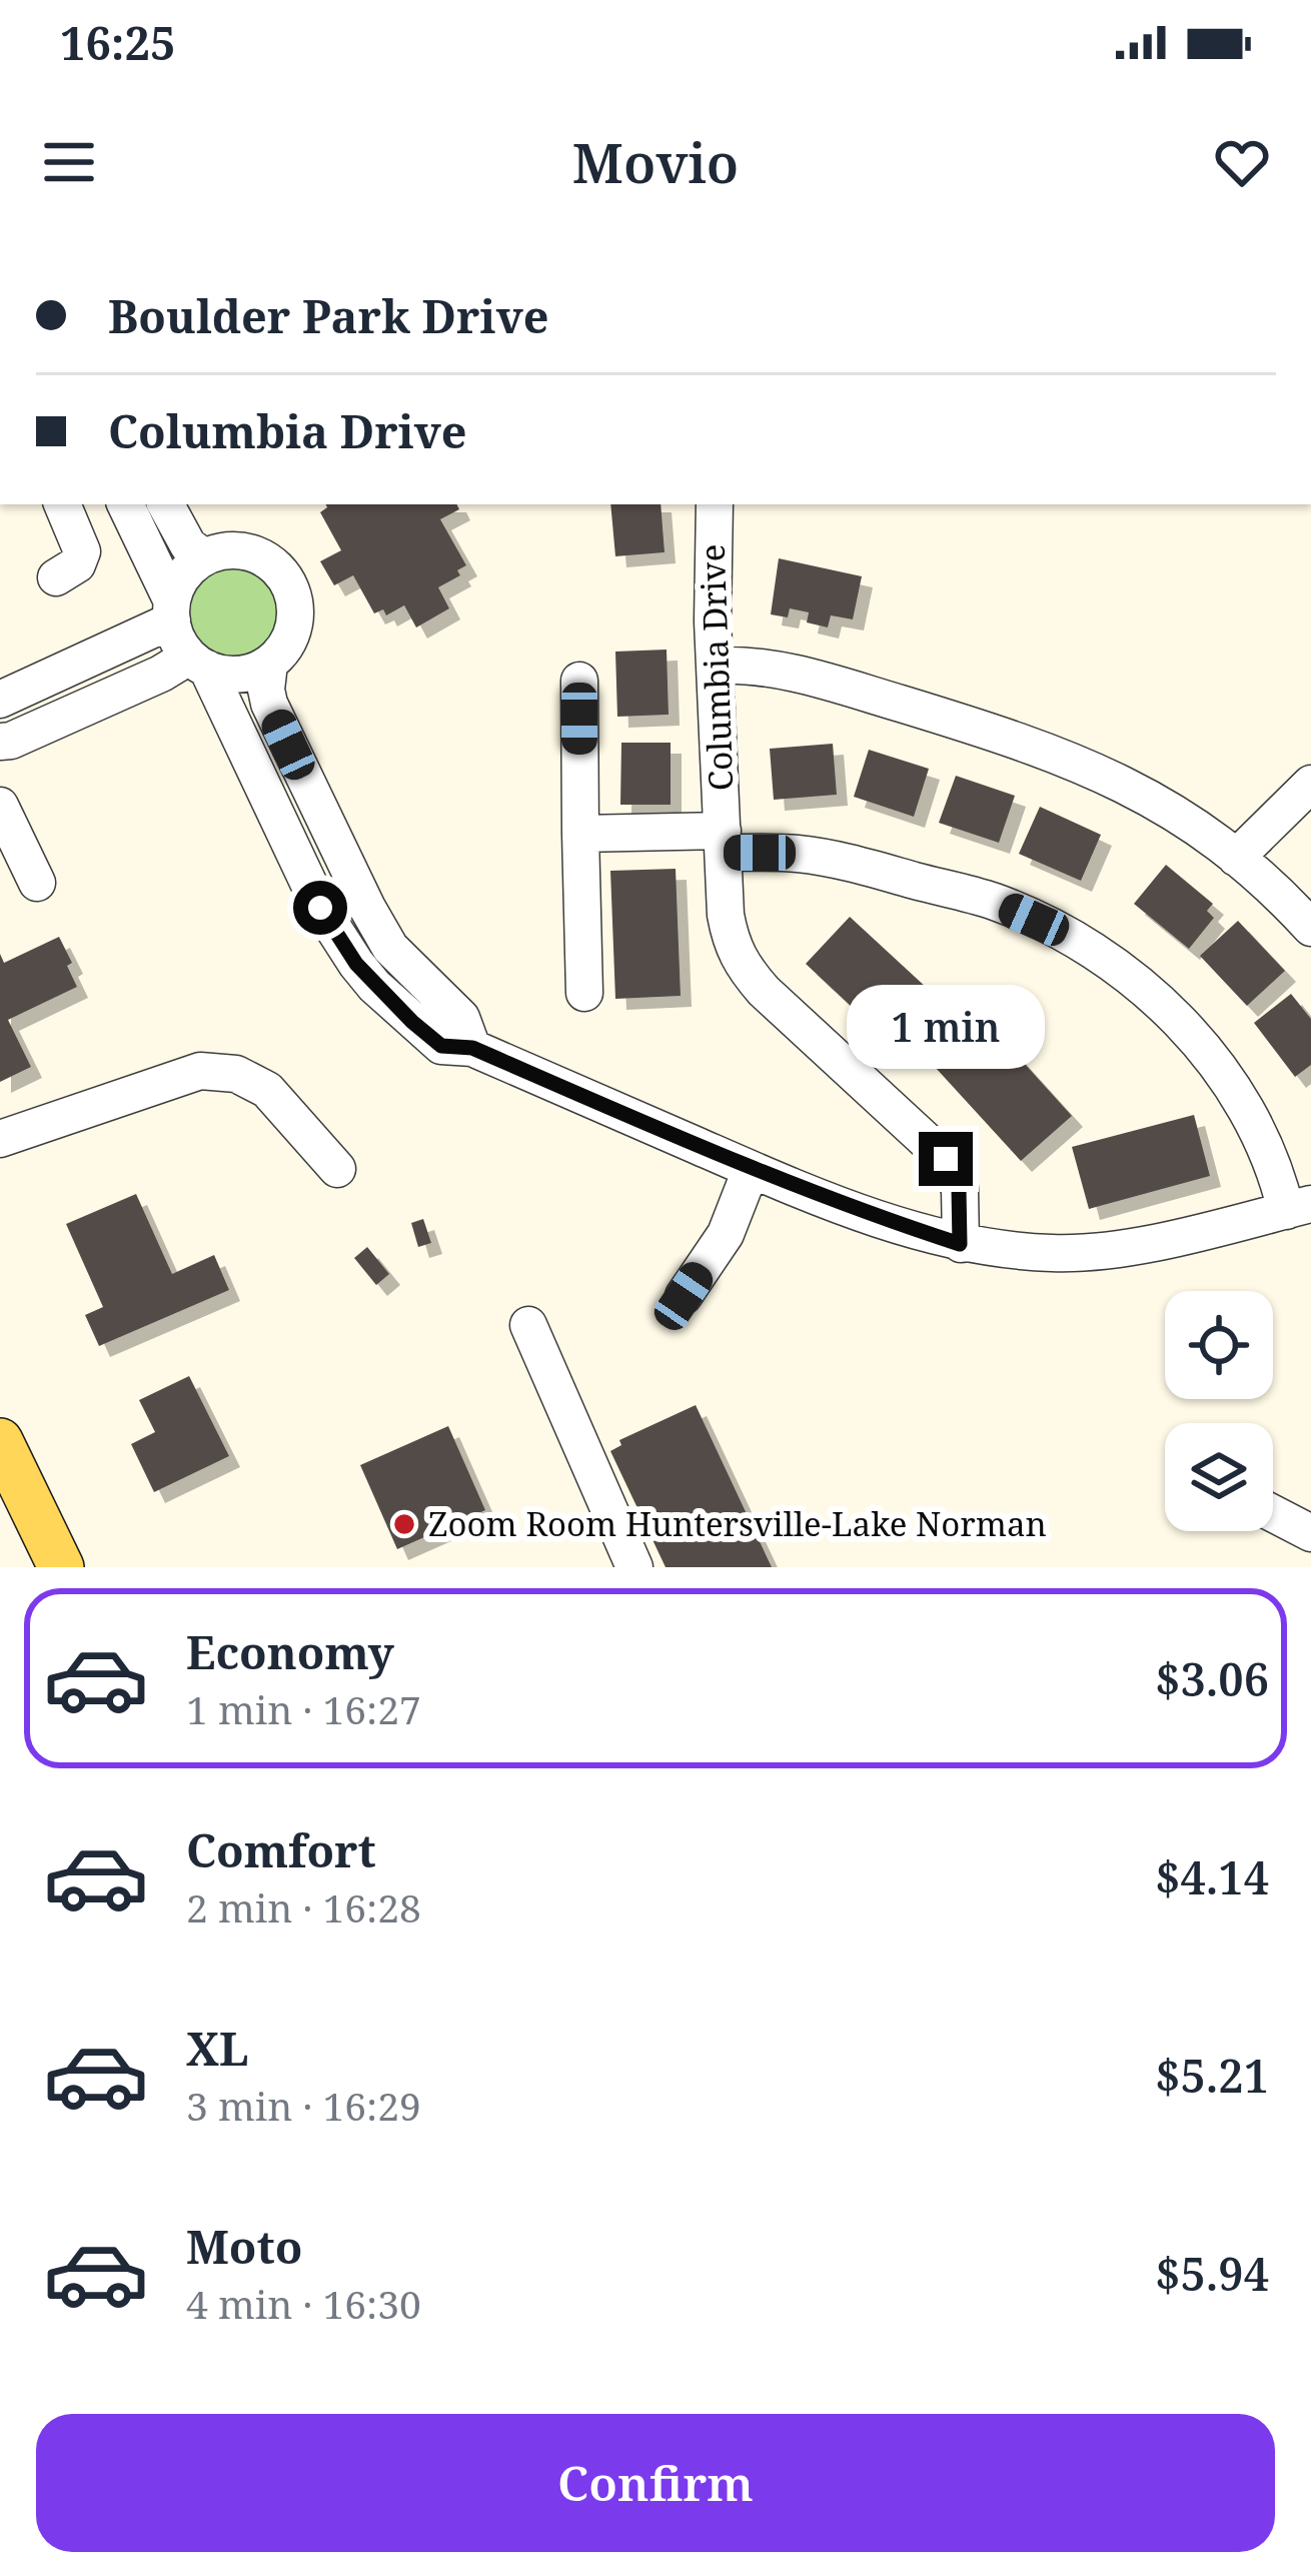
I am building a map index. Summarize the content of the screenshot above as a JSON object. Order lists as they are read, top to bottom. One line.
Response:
{"streets":{"street":["Columbia Drive"]},"places":["Zoom Room Huntersville-Lake Norman"],"page":{"status":"16:25","header":"Movio","banner":["Boulder Park Drive","Columbia Drive"],"bubble":"1 min","list":[{"name":"Economy","note":"1 min · 16:27","value":"$3.06"},{"name":"Comfort","note":"2 min · 16:28","value":"$4.14"},{"name":"XL","note":"3 min · 16:29","value":"$5.21"},{"name":"Moto","note":"4 min · 16:30","value":"$5.94"}],"buttons":"Confirm"}}
